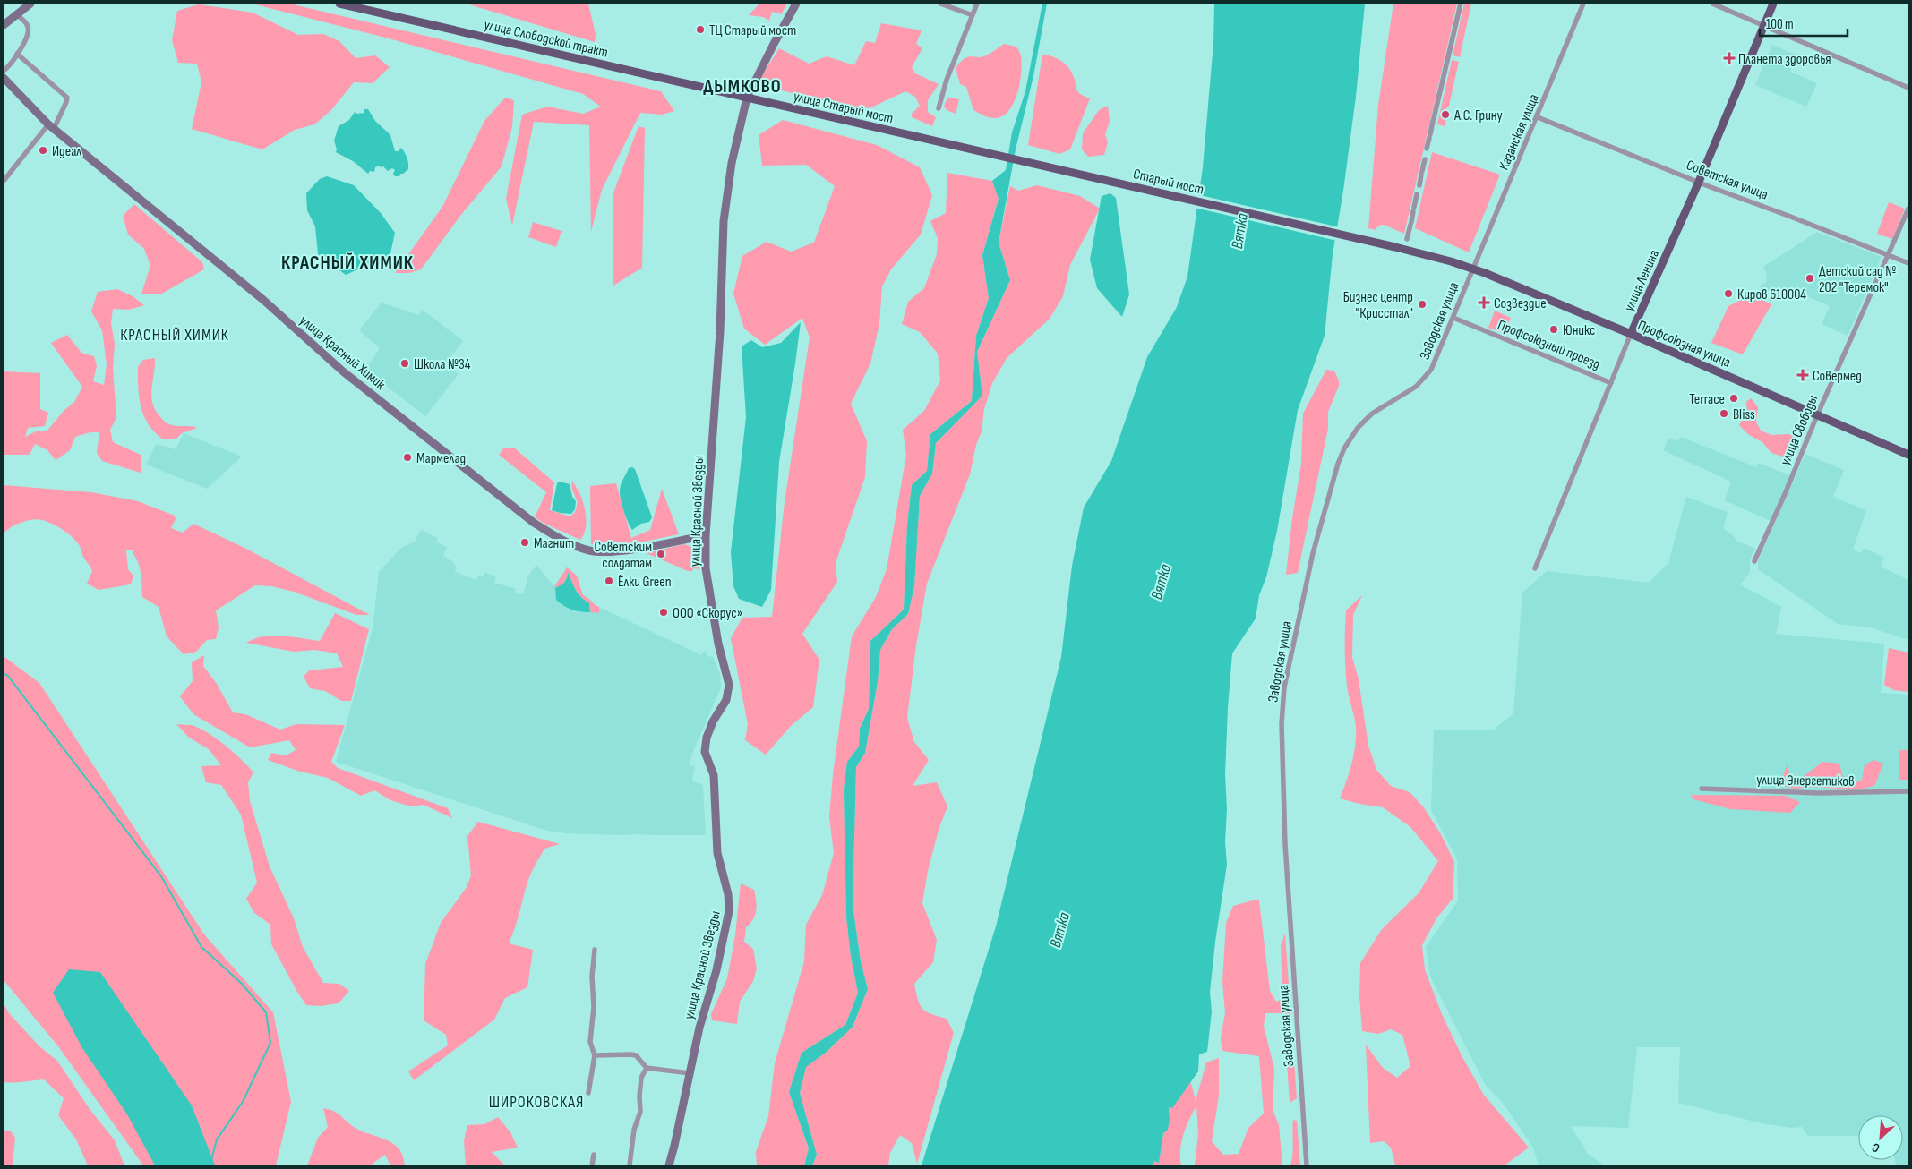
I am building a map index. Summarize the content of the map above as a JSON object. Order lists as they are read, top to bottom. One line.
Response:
{"streets":{"main road":["улица Слободской тракт","улица Старый мост","Старый мост","улица Ленина","Профсоюзная улица"],"street":["Казанская улица","Советская улица","Заводская улица","Профсоюзный проезд","улица Красный Химик","улица Свободы","улица Красной Звезды","улица Энергетиков"]},"crossings":[["улица Слободской тракт","улица Старый мост"],["улица Слободской тракт","улица Красной Звезды"],["улица Старый мост","Старый мост"],["улица Старый мост","улица Красной Звезды"],["Казанская улица","Советская улица"],["Казанская улица","Заводская улица"],["Казанская улица","Профсоюзная улица"],["Советская улица","улица Ленина"],["Советская улица","улица Свободы"],["Старый мост","Профсоюзная улица"],["улица Ленина","Профсоюзная улица"],["улица Ленина","Профсоюзный проезд"],["Заводская улица","Профсоюзная улица"],["Заводская улица","Профсоюзный проезд"],["Профсоюзная улица","улица Свободы"],["улица Красный Химик","улица Красной Звезды"]],"districts":["ДЫМКОВО","КРАСНЫЙ ХИМИК","КРАСНЫЙ ХИМИК","ШИРОКОВСКАЯ"],"water":["Вятка"],"places":{"other":["ТЦ Старый мост","А.С. Грину","Идеал","Детский сад № 202 \"Теремок\"","Киров 610004","Бизнес центр \"Крисстал\"","Юникс","Школа №34","Terrace","Bliss","Мармелад","Магнит","Советским солдатам","Ёлки Green","ООО «Скорус»"],"health":["Планета здоровья","Созвездие","Совермед"]},"scale_bar":"100 m","north":"bottom left"}
